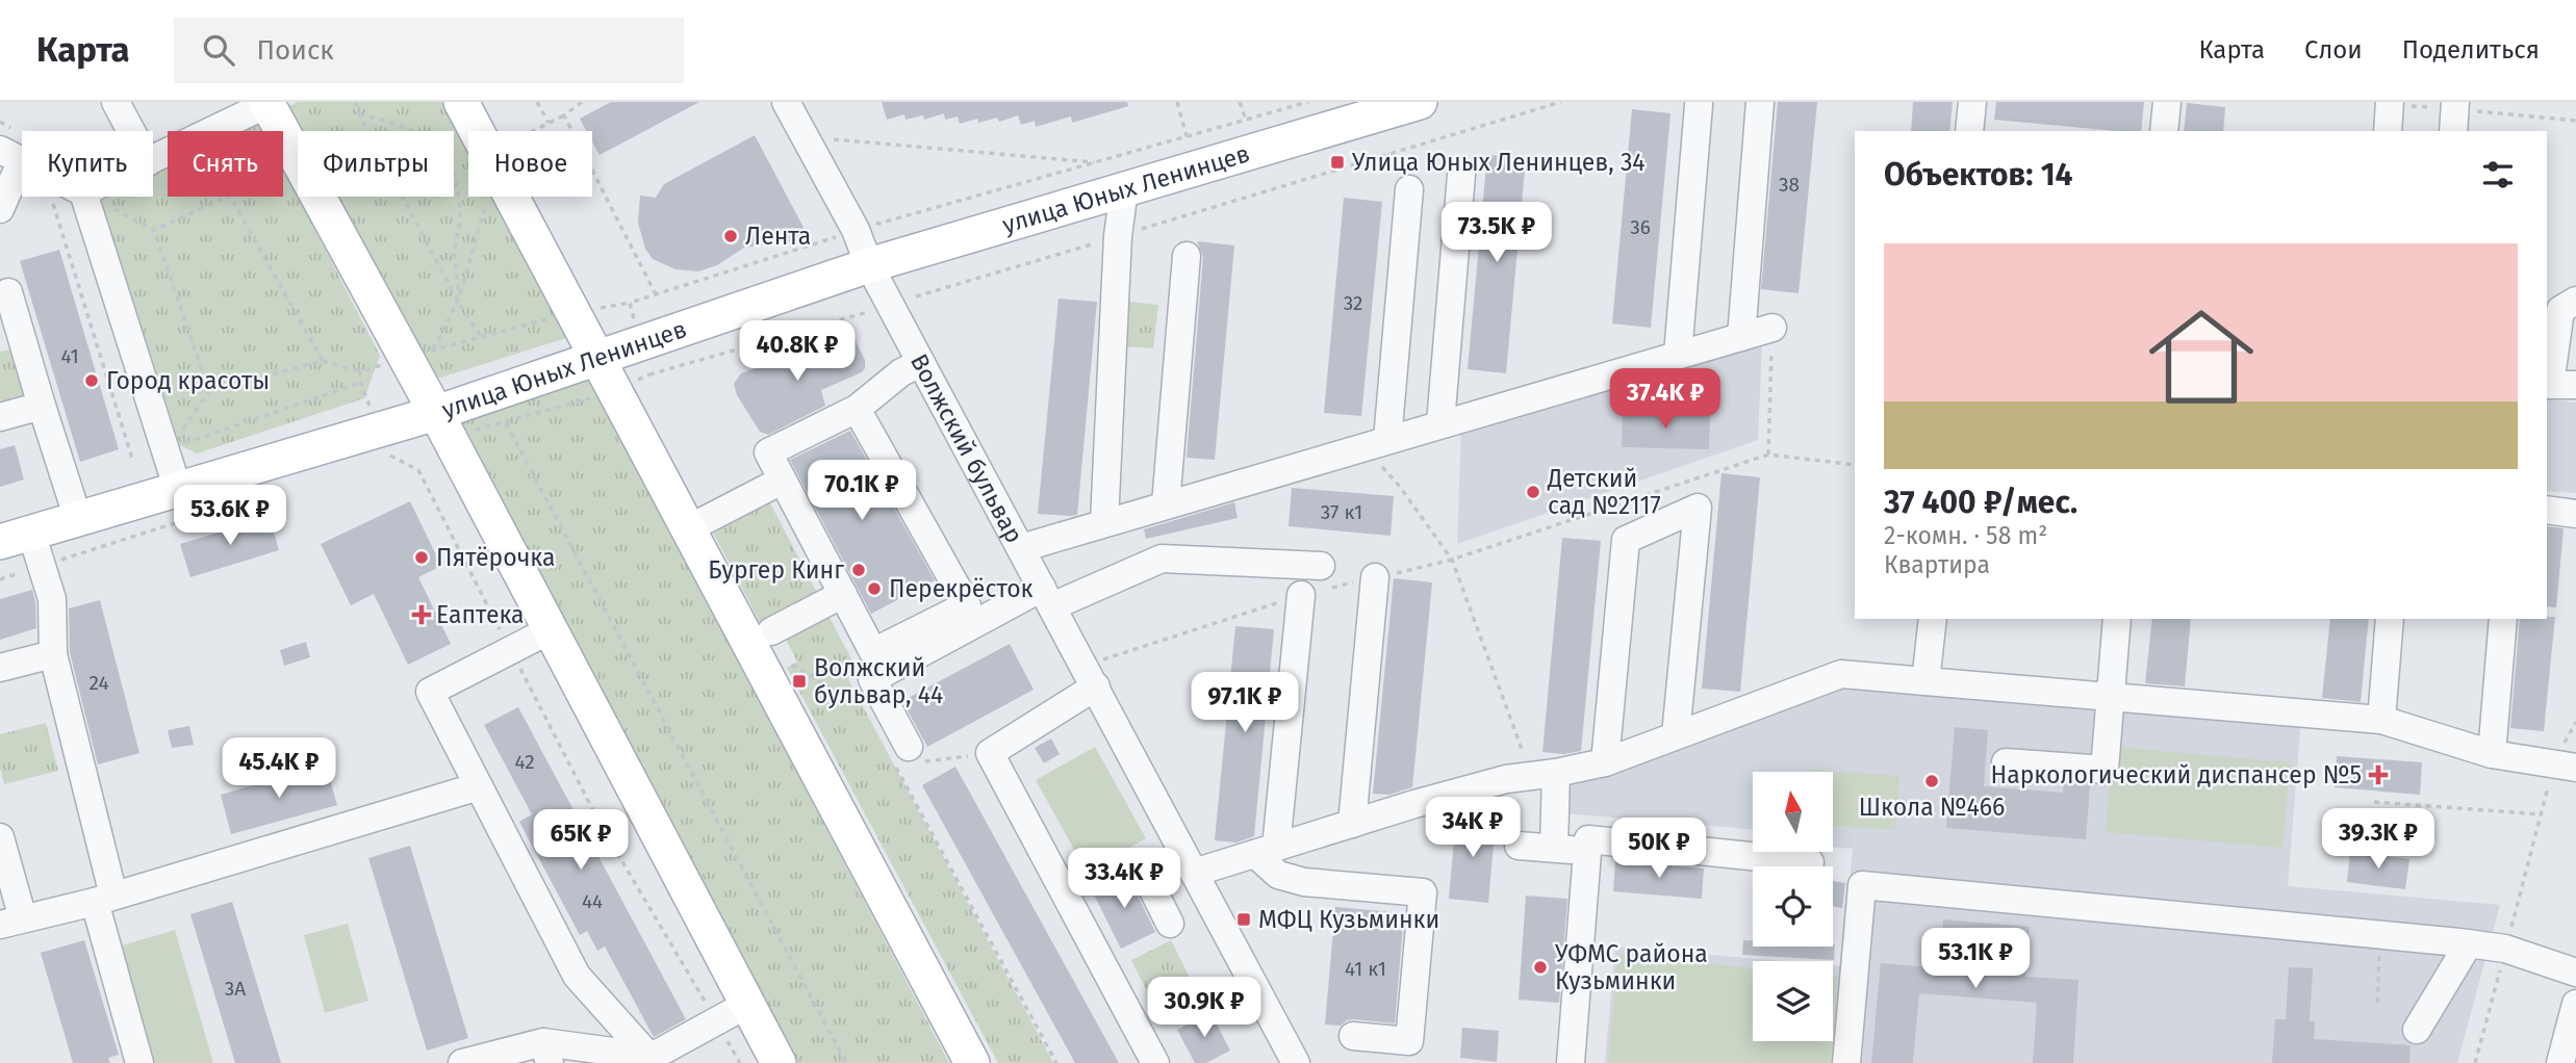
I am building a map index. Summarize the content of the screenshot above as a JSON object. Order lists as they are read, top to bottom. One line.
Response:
{"streets":{"main road":["улица Юных Ленинцев"],"street":["Волжский бульвар"]},"crossings":[["улица Юных Ленинцев","Волжский бульвар"]],"places":{"transit":["Улица Юных Ленинцев, 34","Волжский бульвар, 44","МФЦ Кузьминки"],"other":["Лента","Город красоты","Детский сад №2117","Пятёрочка","Бургер Кинг","Перекрёсток","Школа №466","УФМС района Кузьминки"],"health":["Еаптека","Наркологический диспансер №5"]},"house_numbers":["38","36","32","41","37 к1","24","42","44","41 к1","3А"],"north":"top","page":{"header":"Карта","search":"Поиск","nav":["Карта","Слои","Поделиться"],"chip":["Купить","Снять","Фильтры","Новое"],"heading":"Объектов: 14","price":["73.5K ₽","40.8K ₽","37.4K ₽","70.1K ₽","53.6K ₽","97.1K ₽","45.4K ₽","34K ₽","39.3K ₽","65K ₽","50K ₽","33.4K ₽","53.1K ₽","30.9K ₽"],"list":[{"name":"37 400 ₽/мес.","note":"2-комн. · 58 m² · Квартира"}]}}
